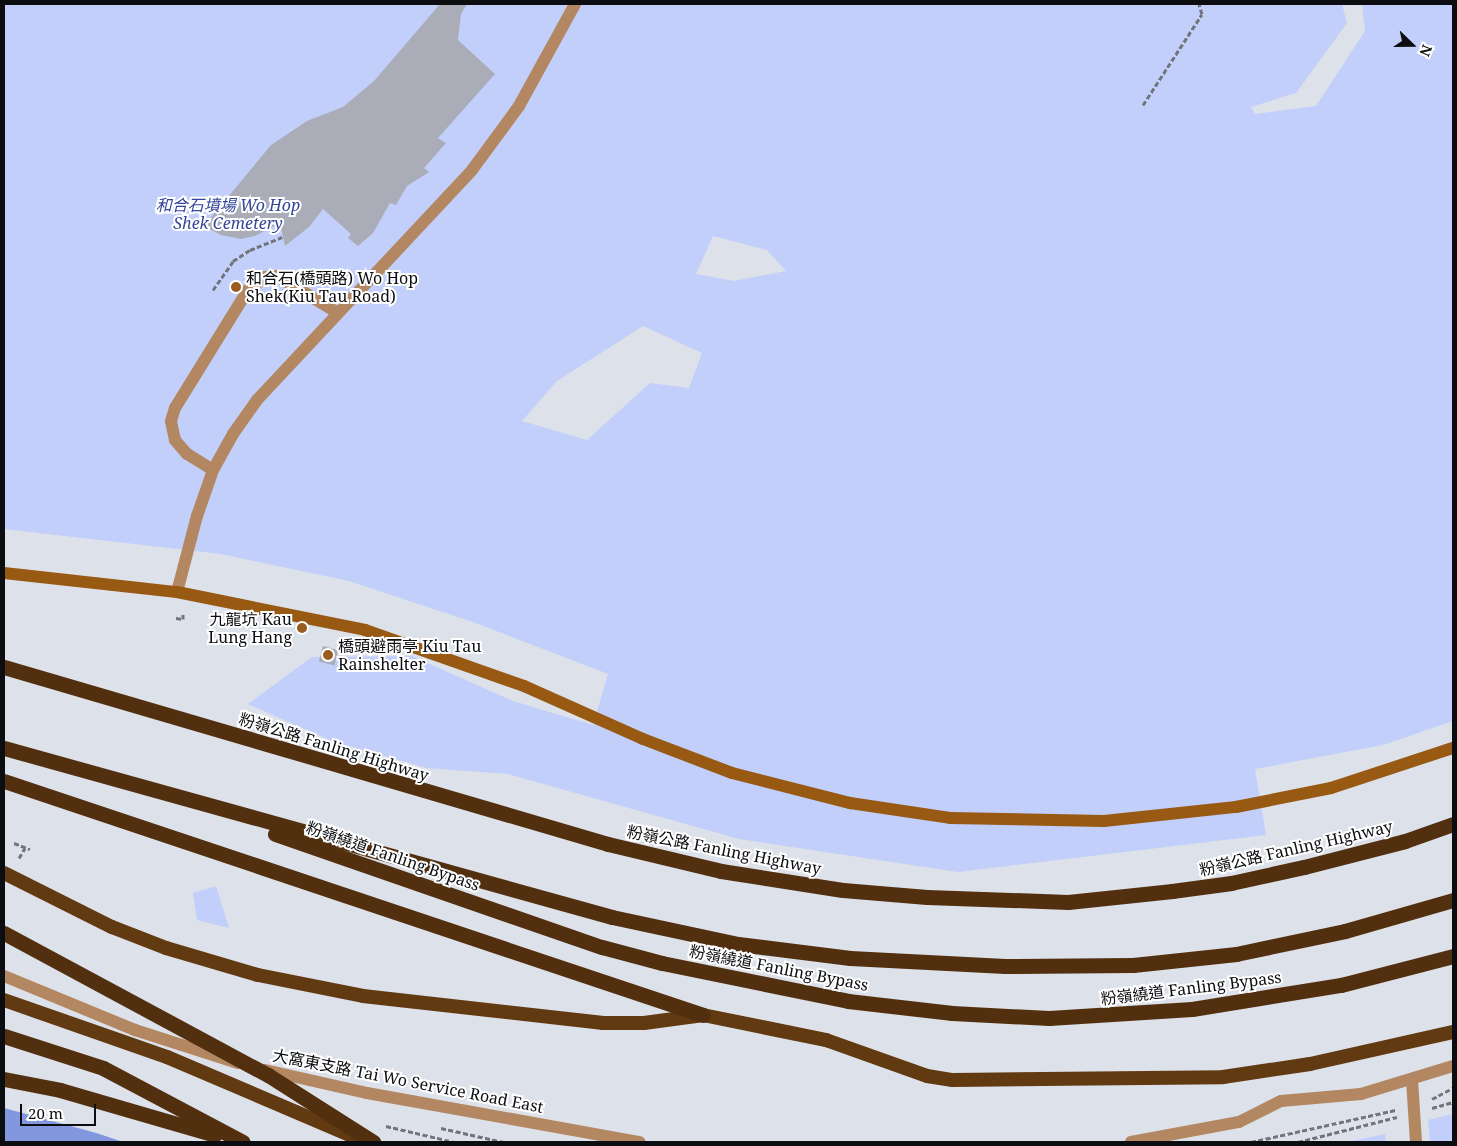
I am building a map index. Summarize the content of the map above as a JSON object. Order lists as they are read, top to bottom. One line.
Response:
{"streets":{"highway":["粉嶺公路 Fanling Highway","粉嶺繞道 Fanling Bypass"],"street":["大窩東支路 Tai Wo Service Road East"]},"parks":["和合石墳場 Wo Hop Shek Cemetery"],"places":["和合石(橋頭路) Wo Hop Shek(Kiu Tau Road)","九龍坑 Kau Lung Hang","橋頭避雨亭 Kiu Tau Rainshelter"],"scale_bar":"20 m","north":"right"}
